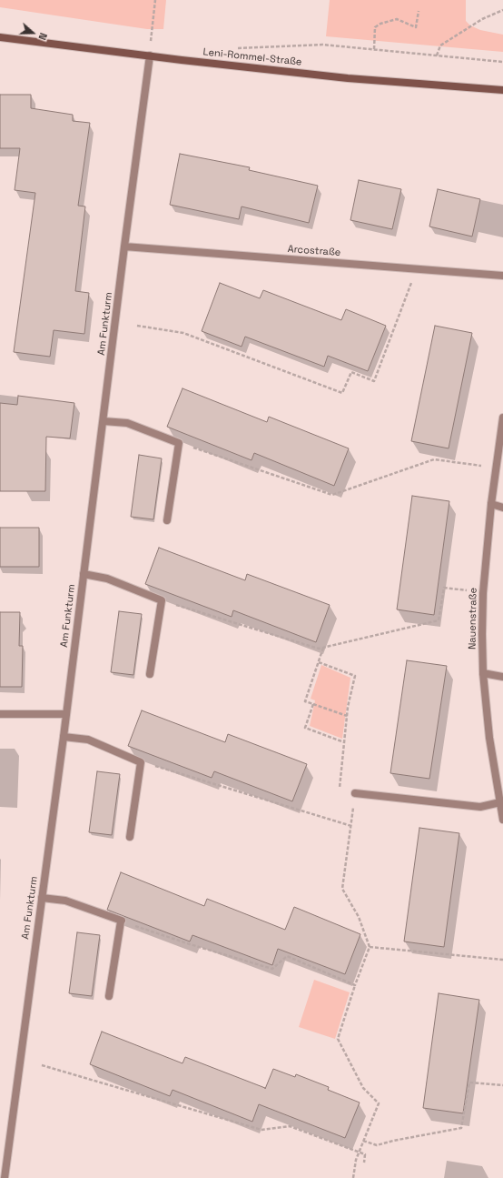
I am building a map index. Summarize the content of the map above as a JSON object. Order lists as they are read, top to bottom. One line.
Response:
{"streets":{"main road":["Leni-Rommel-Straße"],"street":["Arcostraße","Am Funkturm","Nauenstraße"]},"crossings":[["Leni-Rommel-Straße","Am Funkturm"],["Arcostraße","Am Funkturm"]],"north":"right"}
